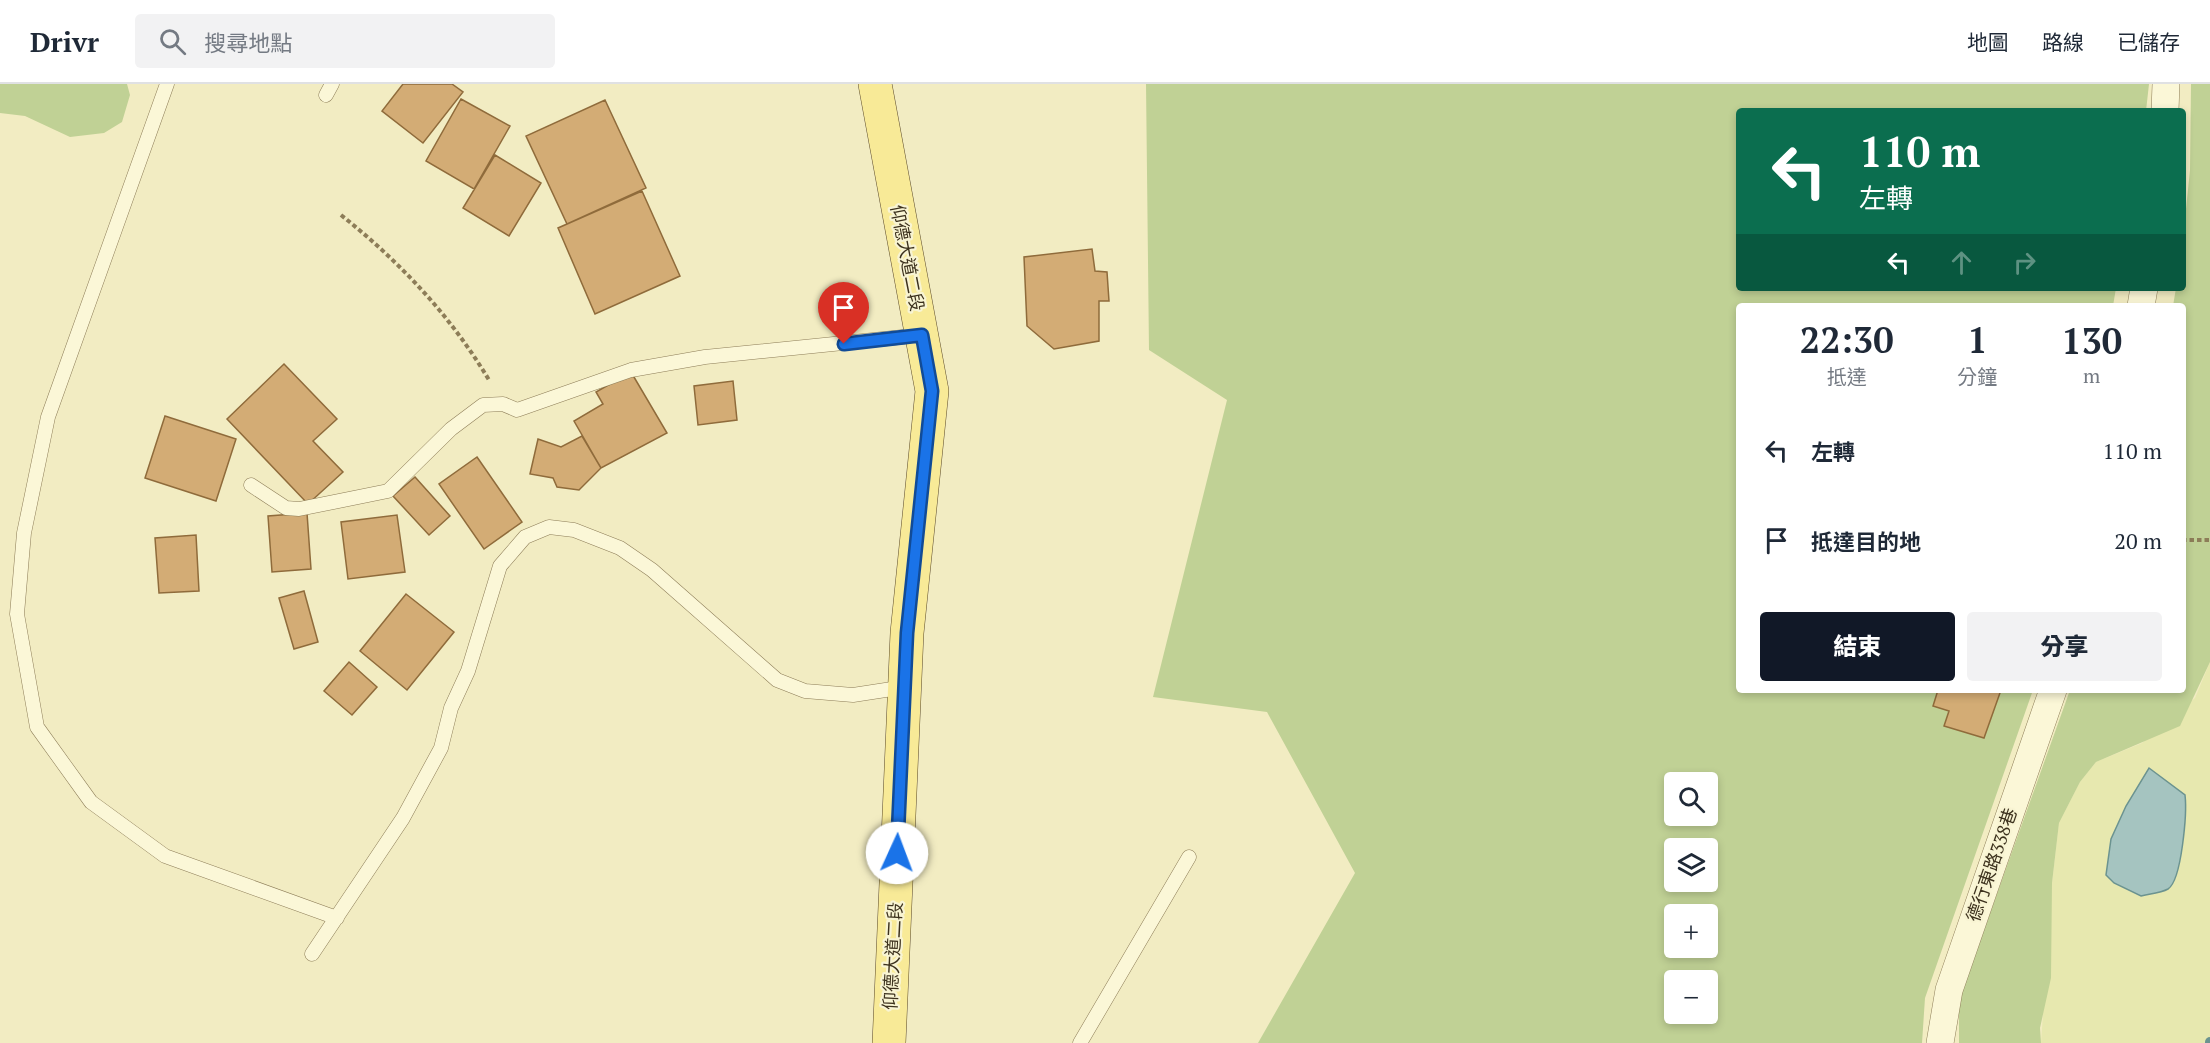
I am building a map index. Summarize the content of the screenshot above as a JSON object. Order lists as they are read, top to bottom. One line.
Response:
{"streets":{"main road":["仰德大道二段"],"street":["德行東路338巷"]},"page":{"header":"Drivr","search":"搜尋地點","nav":["地圖","路線","已儲存"],"turn":["110 m","左轉"],"eta":["22:30","抵達","1","分鐘","130","m"],"list":[{"name":"左轉","value":"110 m"},{"name":"抵達目的地","value":"20 m"}],"buttons":["結束","分享"],"map_buttons":["+","−"]}}
